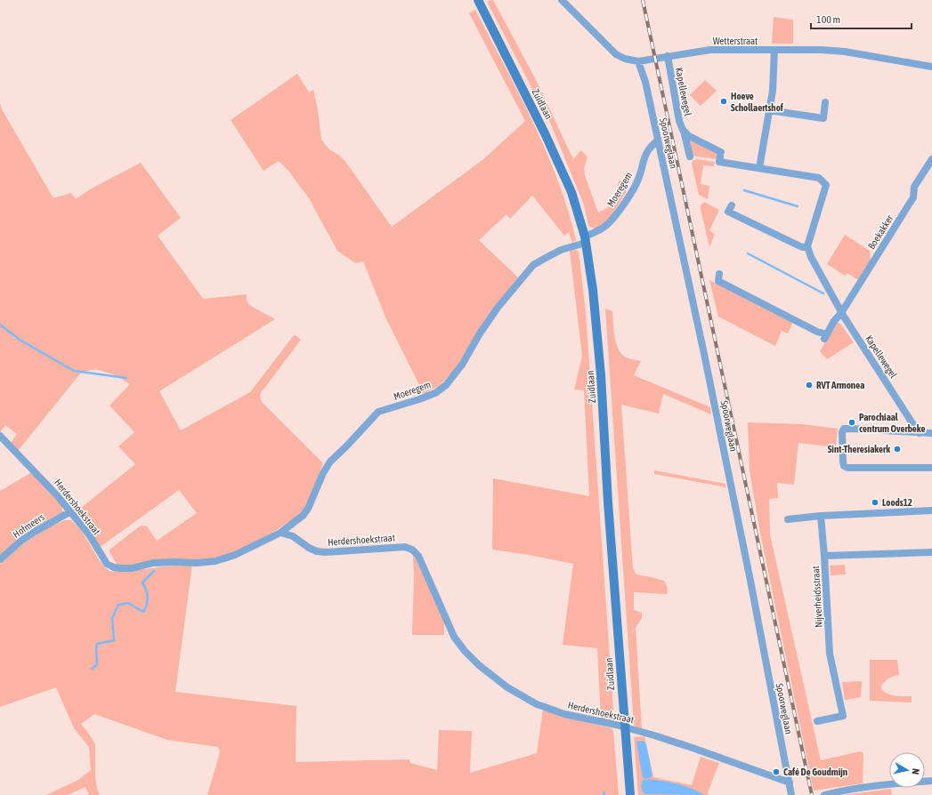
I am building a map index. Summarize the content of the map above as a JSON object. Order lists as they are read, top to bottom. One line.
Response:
{"streets":{"main road":["Zuidlaan"],"street":["Wetterstraat","Kapellewegel","Spoorweglaan","Moeregem","Boekakker","Herdershoekstraat","Hofmeers","Nijverheidsstraat"]},"crossings":[["Wetterstraat","Kapellewegel"],["Wetterstraat","Spoorweglaan"],["Kapellewegel","Boekakker"],["Zuidlaan","Moeregem"],["Zuidlaan","Herdershoekstraat"],["Spoorweglaan","Moeregem"],["Spoorweglaan","Herdershoekstraat"],["Moeregem","Herdershoekstraat"],["Herdershoekstraat","Hofmeers"]],"places":["Hoeve Schollaertshof","RVT Armonea","Parochiaal centrum Overbeke","Sint-Theresiakerk","Loods12","Café De Goudmijn"],"scale_bar":"100 m","north":"right"}
